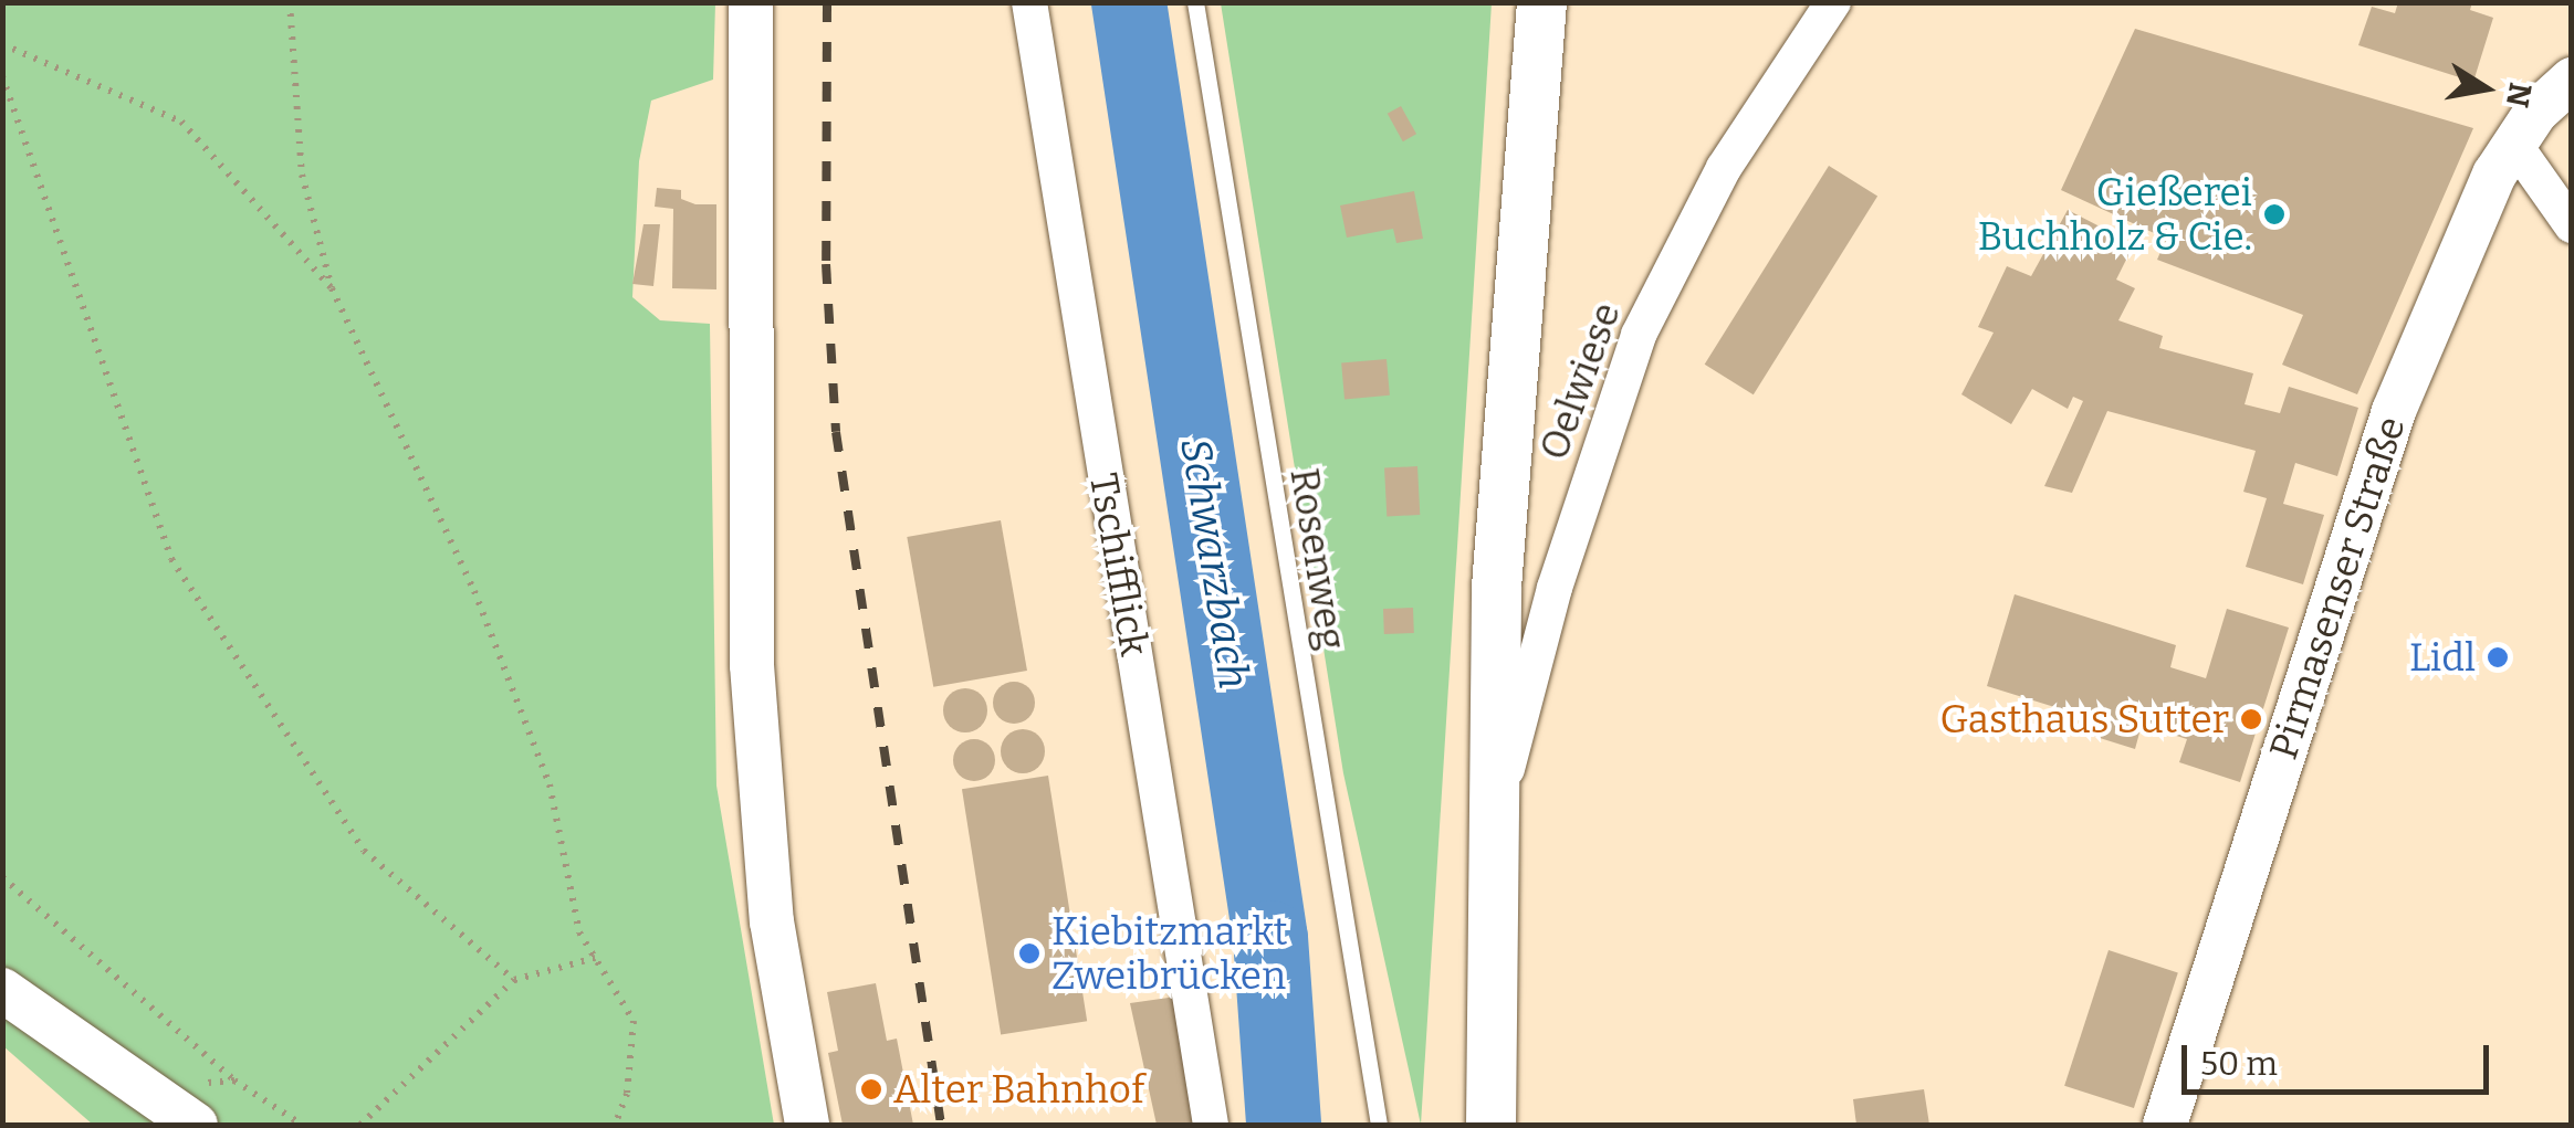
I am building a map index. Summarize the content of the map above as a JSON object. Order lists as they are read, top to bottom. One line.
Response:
{"streets":{"street":["Oelwiese","Tschifflick","Pirmasenser Straße"],"lane":["Rosenweg"]},"water":["Schwarzbach"],"places":["Gießerei Buchholz & Cie.","Lidl","Gasthaus Sutter","Kiebitzmarkt Zweibrücken","Alter Bahnhof"],"scale_bar":"50 m","north":"right"}
